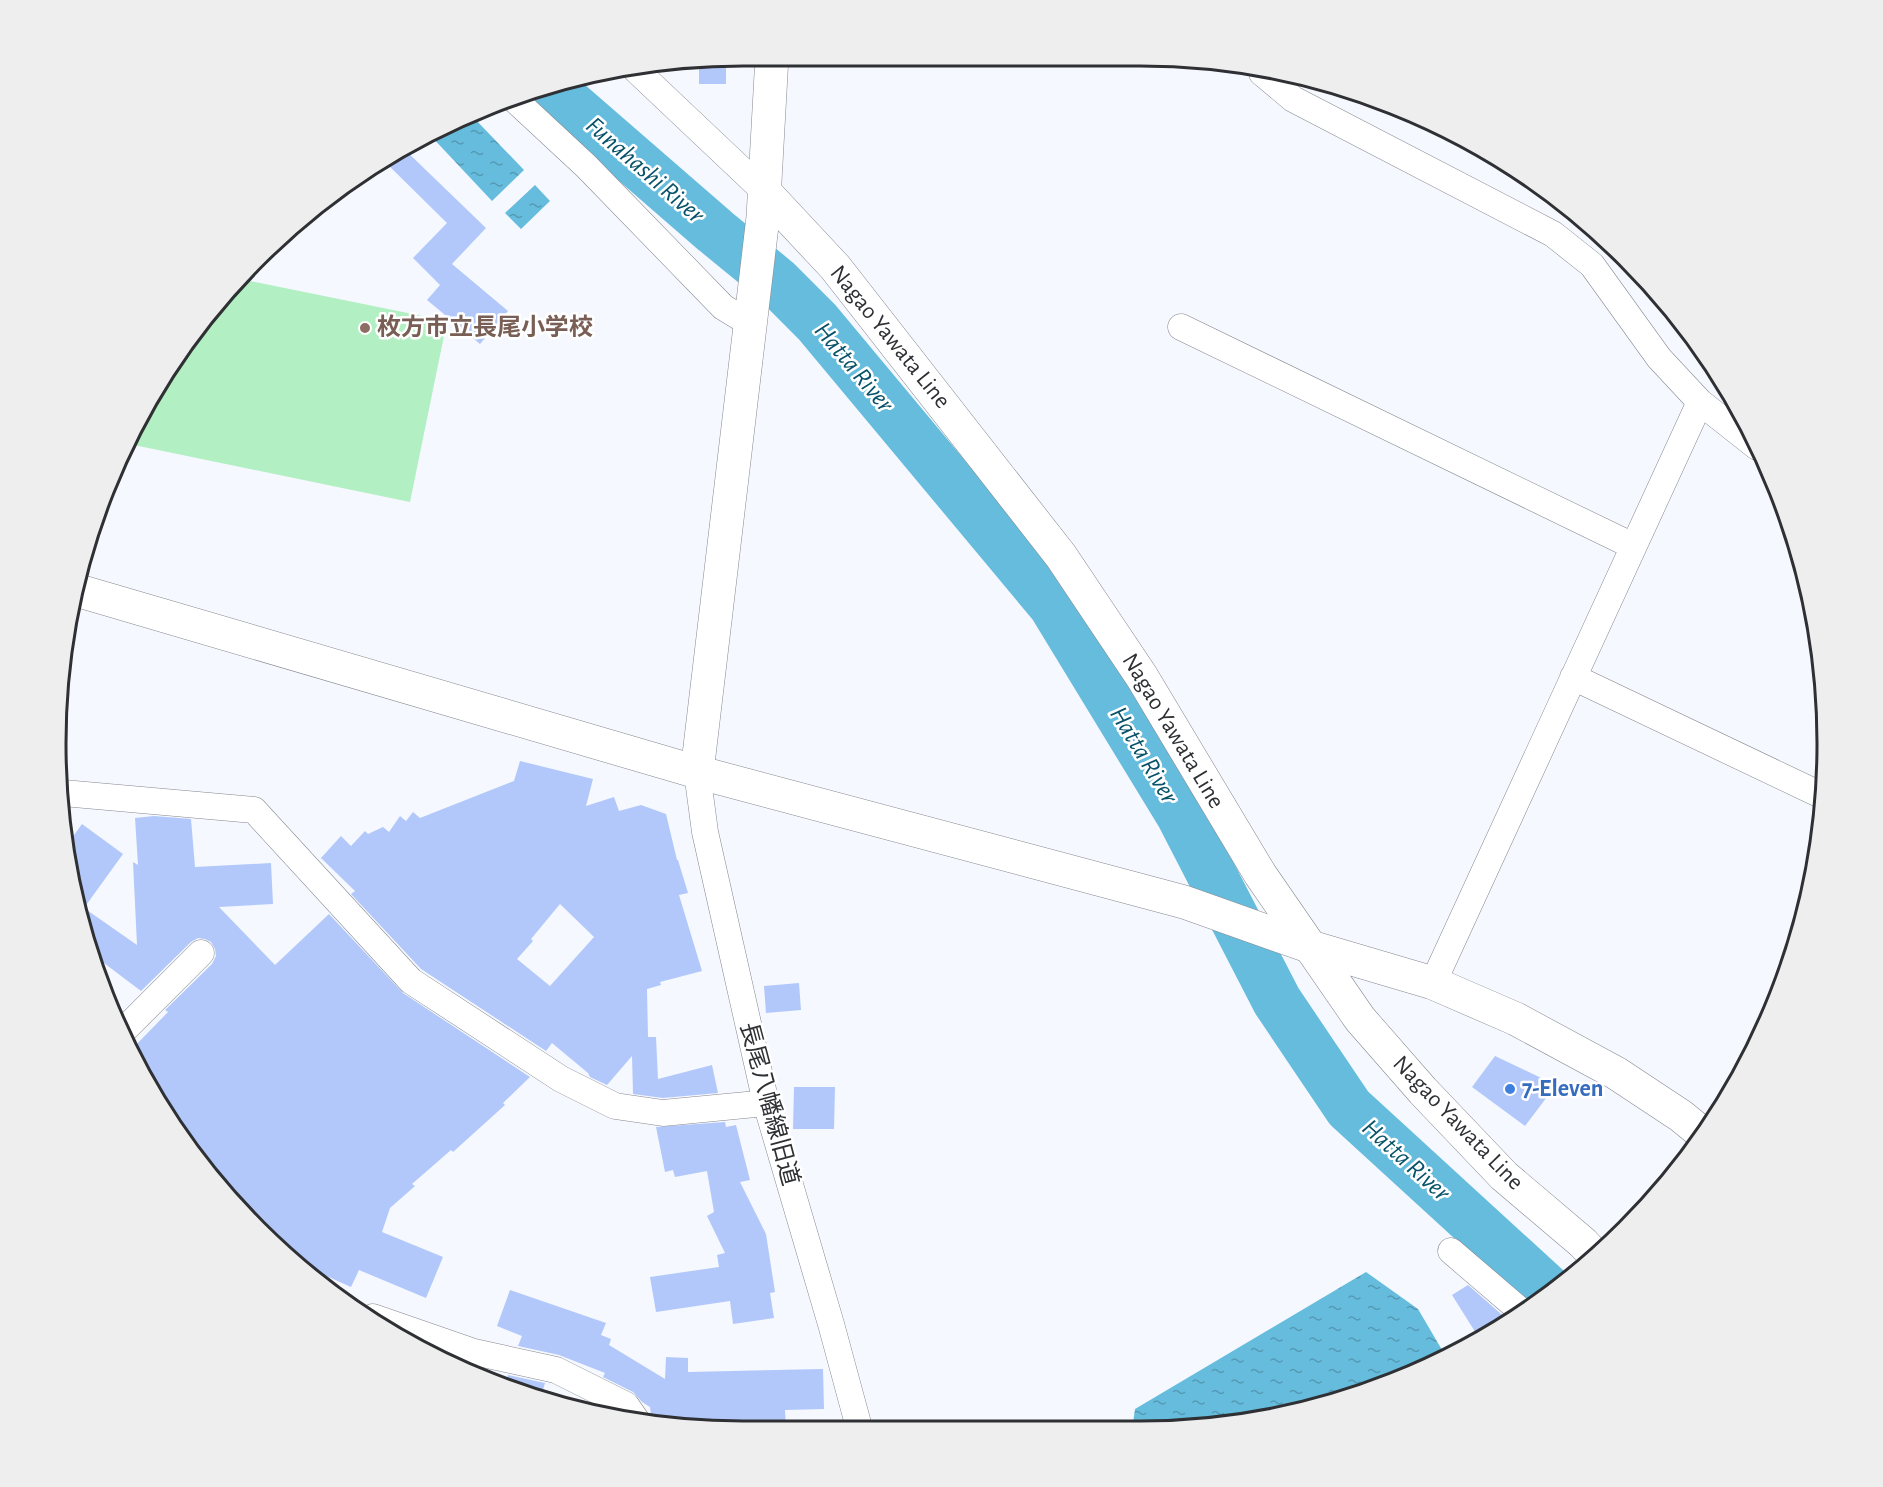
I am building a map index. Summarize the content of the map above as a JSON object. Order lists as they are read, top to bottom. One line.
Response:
{"streets":{"main road":["Nagao Yawata Line"],"street":["長尾八幡線旧道"]},"water":["Funahashi River","Hatta River"],"places":["枚方市立長尾小学校","7-Eleven"]}
